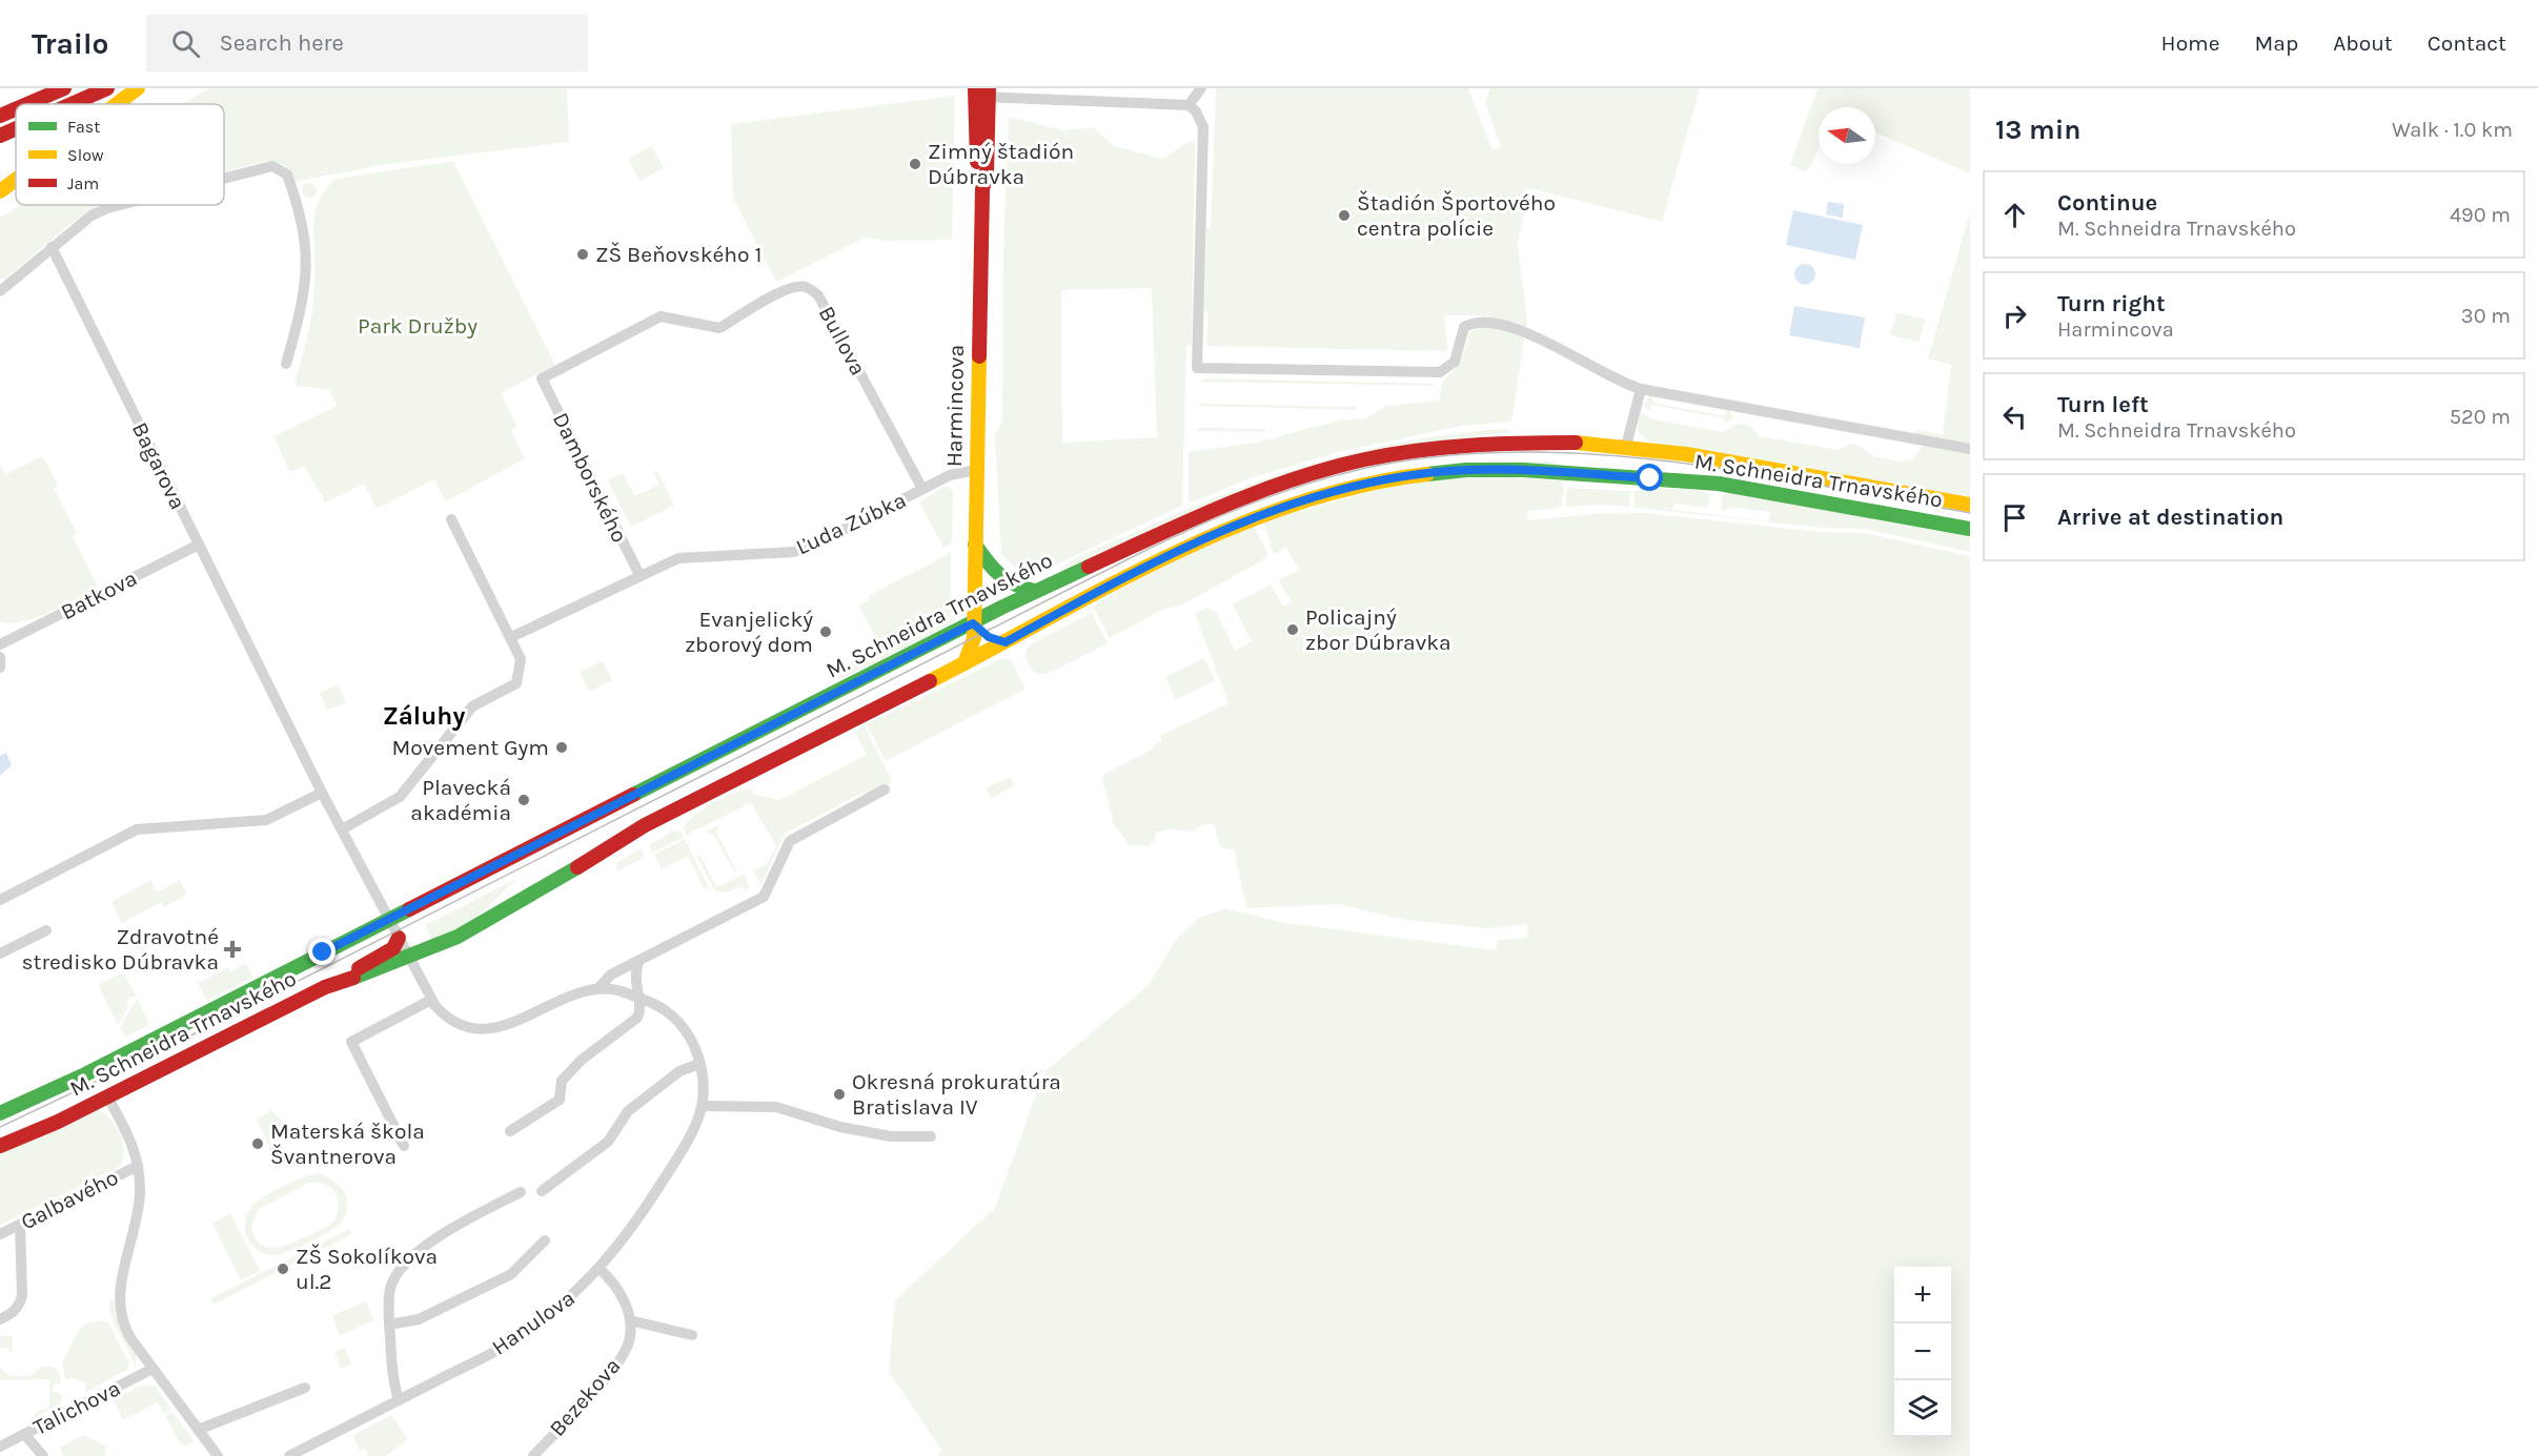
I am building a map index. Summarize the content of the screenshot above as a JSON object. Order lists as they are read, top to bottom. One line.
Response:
{"streets":{"main road":["Harmincova","M. Schneidra Trnavského"],"street":["Bullova","Bagarova","Damborského","Ľuda Zúbka","Batkova","Galbavého","Hanulova","Bezekova","Talichova"]},"crossings":[["Bullova","Damborského"],["Bullova","Ľuda Zúbka"],["Harmincova","M. Schneidra Trnavského"],["Harmincova","Ľuda Zúbka"],["Bagarova","M. Schneidra Trnavského"],["Bagarova","Batkova"],["Damborského","Ľuda Zúbka"]],"districts":["Záluhy"],"parks":["Park Družby"],"places":{"other":["Zimný štadión Dúbravka","Štadión Športového centra polície","ZŠ Beňovského 1","Policajný zbor Dúbravka","Evanjelický zborový dom","Movement Gym","Plavecká akadémia","Okresná prokuratúra Bratislava IV","Materská škola Švantnerova","ZŠ Sokolíkova ul.2"],"health":["Zdravotné stredisko Dúbravka"]},"legend":["Fast","Slow","Jam"],"north":"left","page":{"header":"Trailo","search":"Search here","nav":["Home","Map","About","Contact"],"heading":["13 min","Walk · 1.0 km"],"list":[["Continue","M. Schneidra Trnavského","490 m"],["Turn right","Harmincova","30 m"],["Turn left","M. Schneidra Trnavského","520 m"],"Arrive at destination"],"map_buttons":["+","−"]}}
